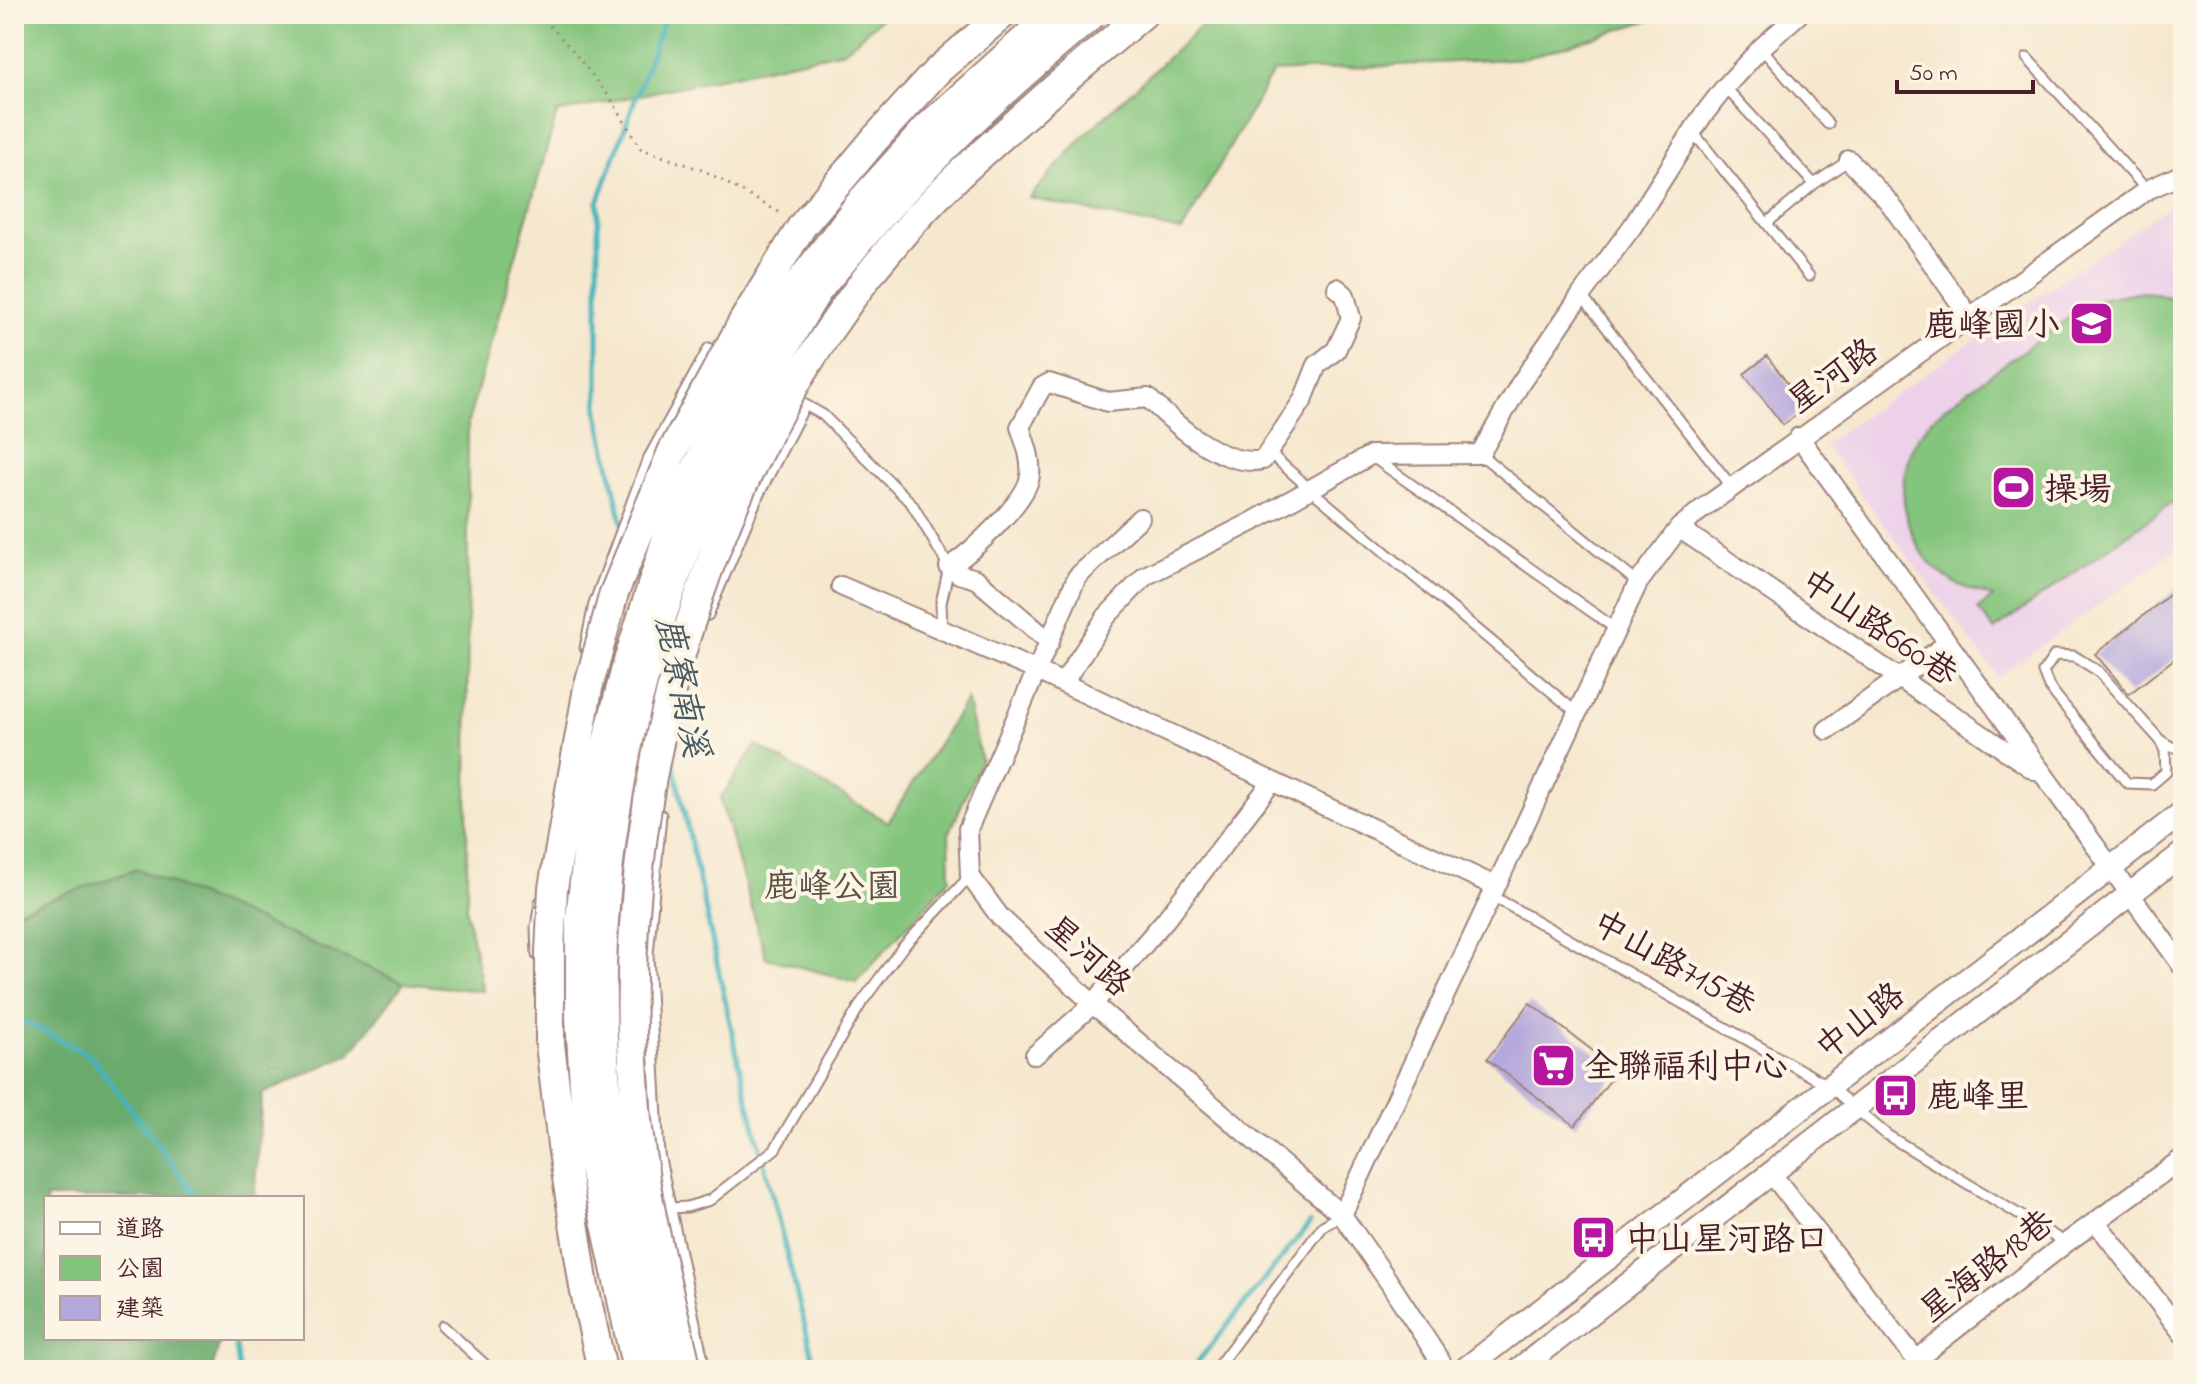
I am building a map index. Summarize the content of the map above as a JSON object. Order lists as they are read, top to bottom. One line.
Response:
{"streets":{"street":["星河路","中山路660巷","中山路","星海路18巷"],"lane":["中山路715巷"]},"crossings":[["星河路","中山路660巷"],["星河路","中山路715巷"],["中山路660巷","中山路"],["中山路715巷","中山路"],["中山路715巷","星海路18巷"]],"water":["鹿寮南溪"],"parks":["鹿峰公園"],"places":{"school or university":["鹿峰國小"],"sports":["操場"],"supermarket":["全聯福利中心"],"bus stop":["鹿峰里","中山星河路口"]},"legend":["道路","公園","建築"],"scale_bar":"50 m"}
